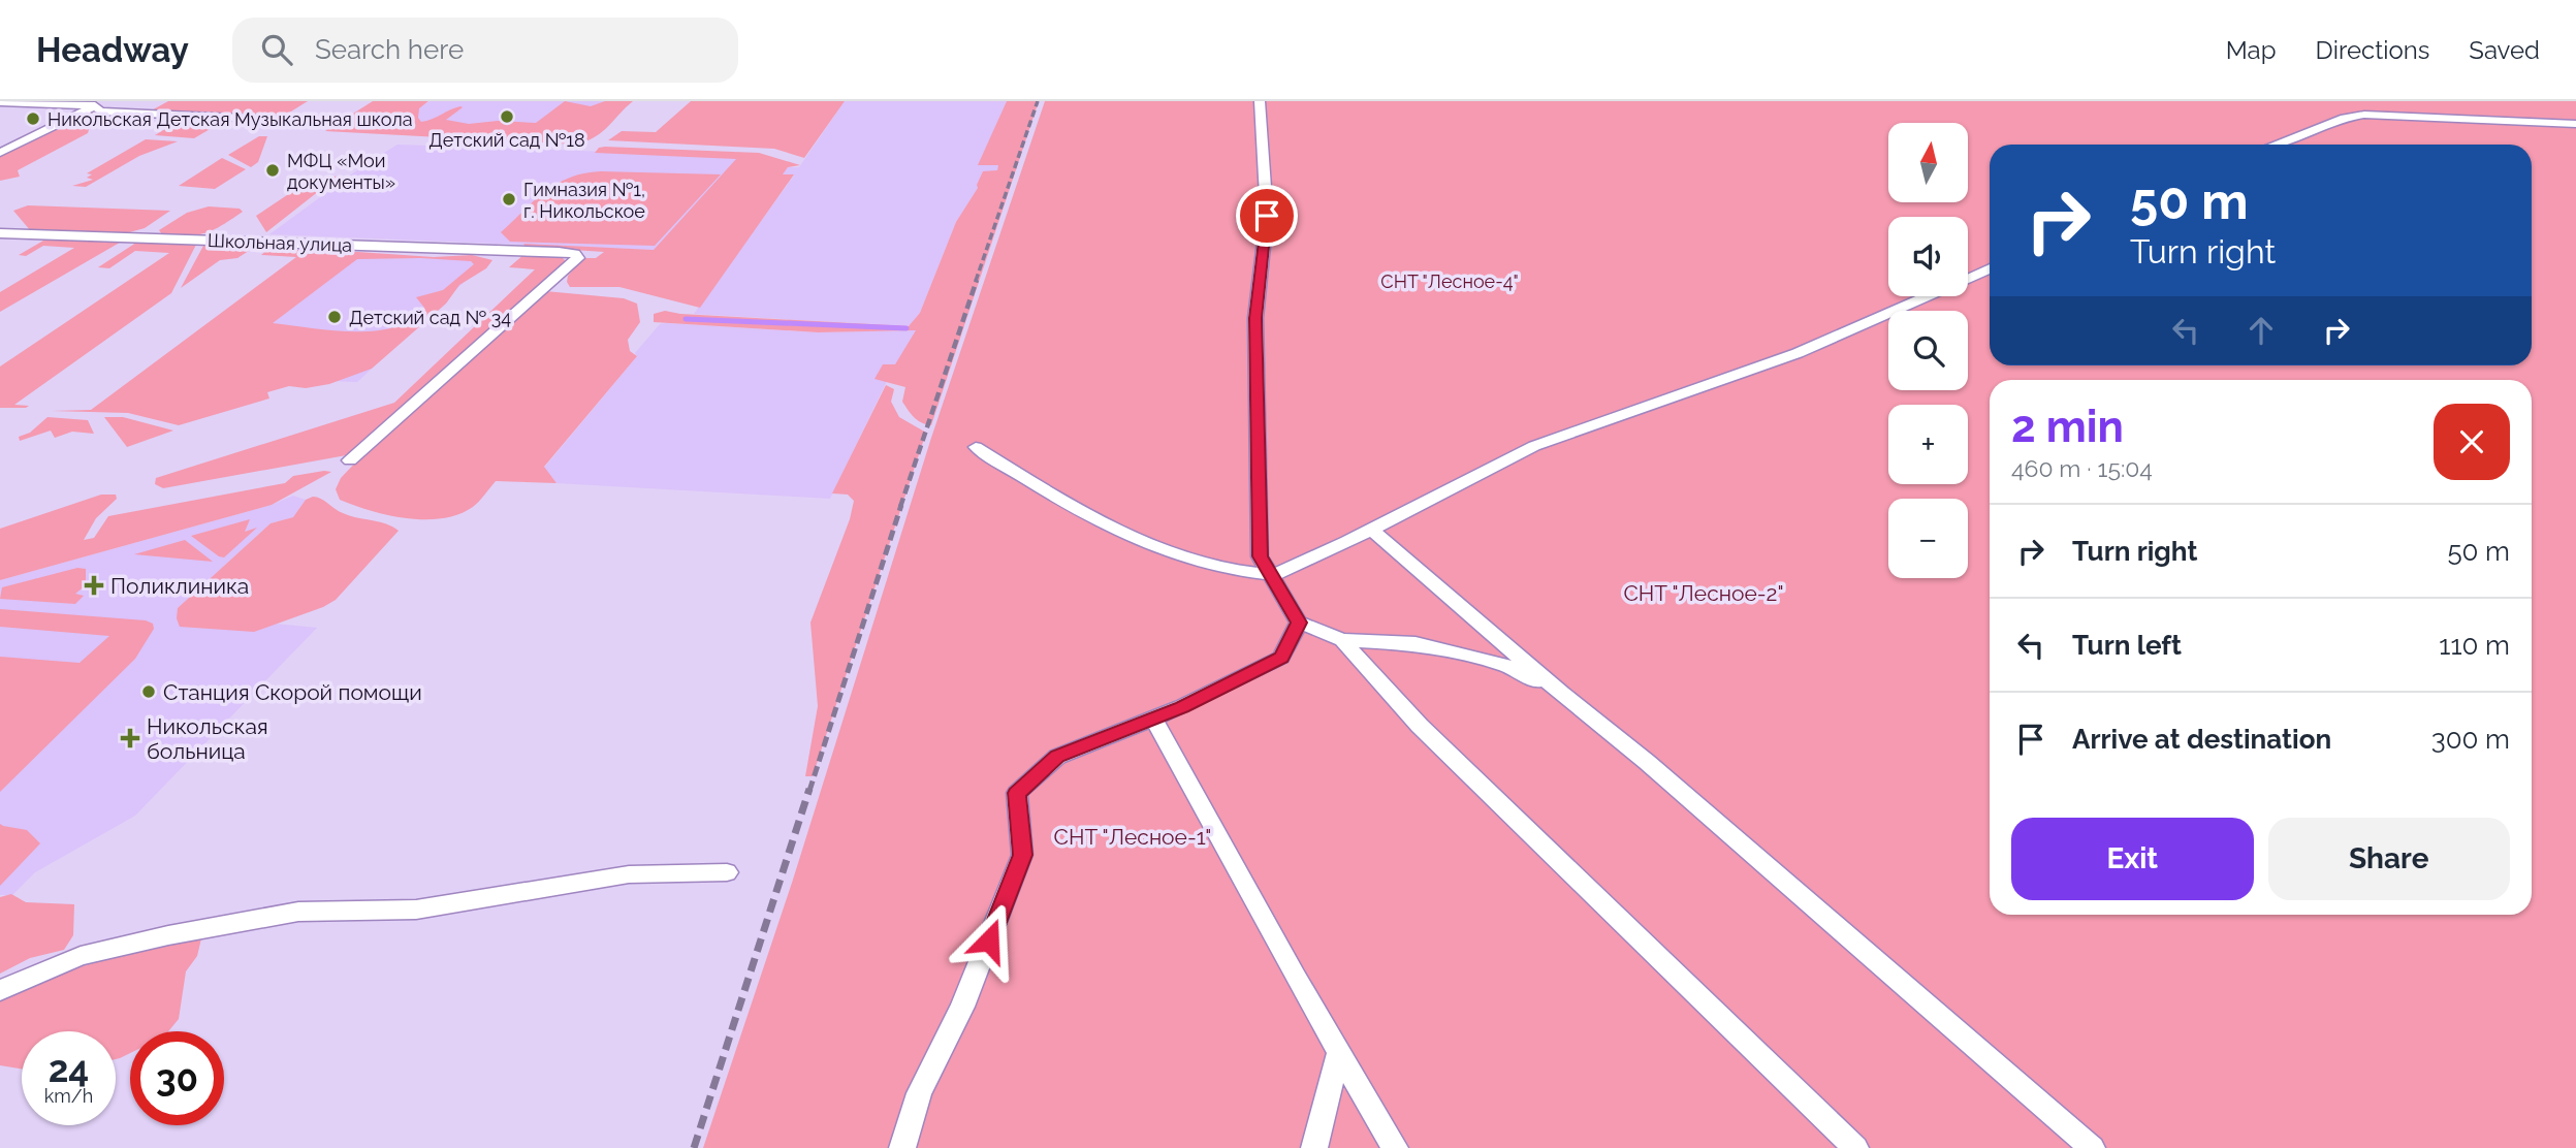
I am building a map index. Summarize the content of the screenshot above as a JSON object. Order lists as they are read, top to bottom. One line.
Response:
{"streets":{"street":["Школьная улица"]},"parks":["СНТ \"Лесное-4\"","СНТ \"Лесное-2\"","СНТ \"Лесное-1\""],"places":{"other":["Детский сад №18","Никольская Детская Музыкальная школа","МФЦ «Мои документы»","Гимназия №1, г. Никольское","Детский сад № 34","Станция Скорой помощи"],"health":["Поликлиника","Никольская больница"]},"north":"top","page":{"header":"Headway","search":"Search here","nav":["Map","Directions","Saved"],"map_buttons":["+","−"],"turn":["50 m","Turn right"],"heading":["2 min","460 m · 15:04"],"list":[{"name":"Turn right","value":"50 m"},{"name":"Turn left","value":"110 m"},{"name":"Arrive at destination","value":"300 m"}],"buttons":["Exit","Share"],"speed":"24 km/h","limit":"30"}}
